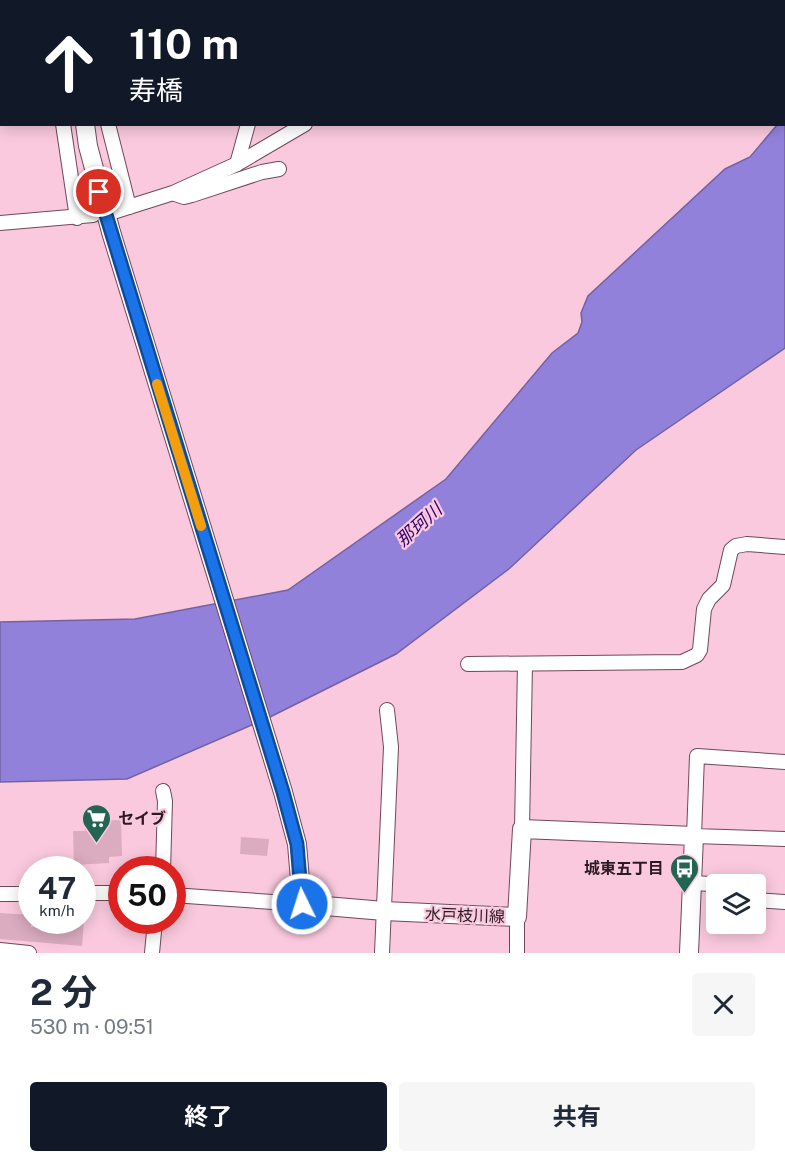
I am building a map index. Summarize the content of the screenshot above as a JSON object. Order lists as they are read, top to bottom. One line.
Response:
{"streets":{"main road":["水戸枝川線"]},"water":["那珂川"],"places":{"supermarket":["セイブ"],"bus stop":["城東五丁目"]},"page":{"turn":["110 m","寿橋"],"speed":"47 km/h","limit":"50","heading":["2 分","530 m · 09:51"],"buttons":["終了","共有"]}}
